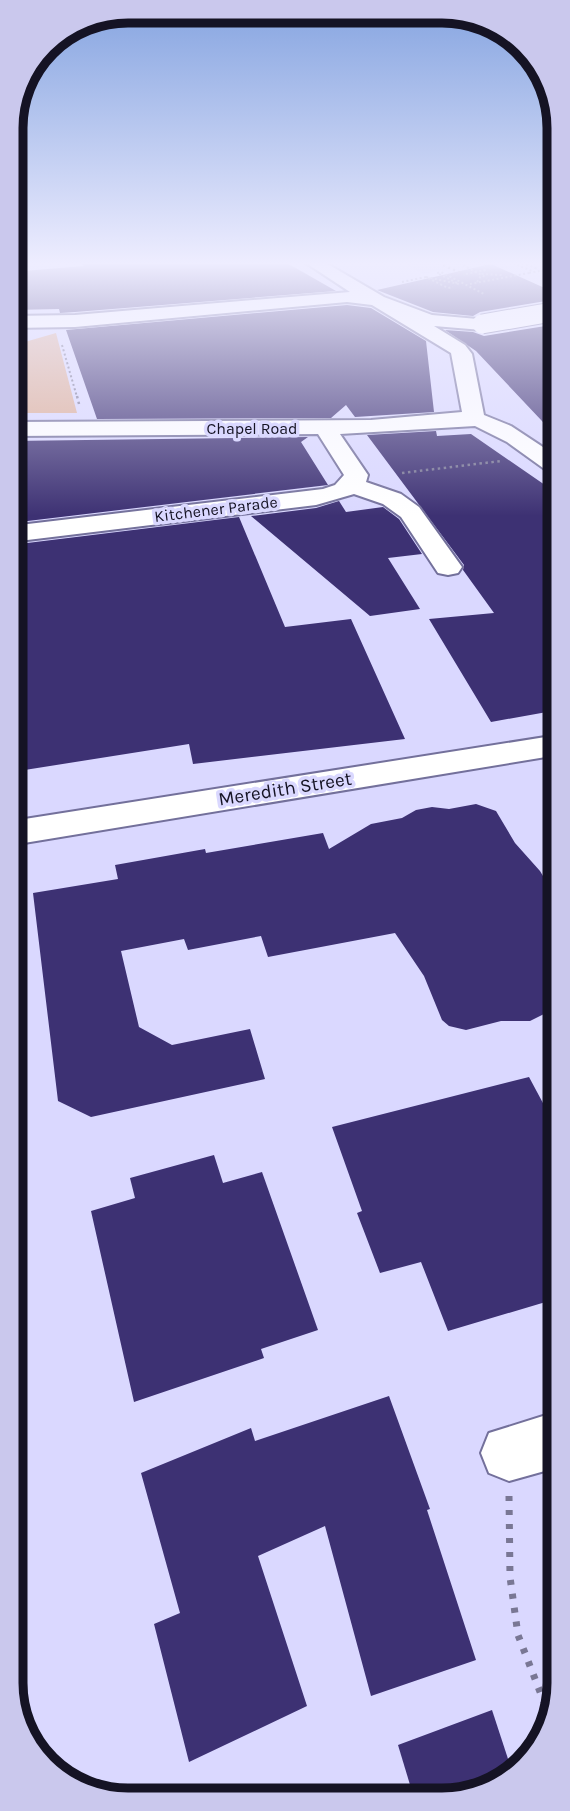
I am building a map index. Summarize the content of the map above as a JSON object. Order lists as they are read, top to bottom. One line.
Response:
{"streets":{"street":["Chapel Road","Kitchener Parade","Meredith Street"]}}
